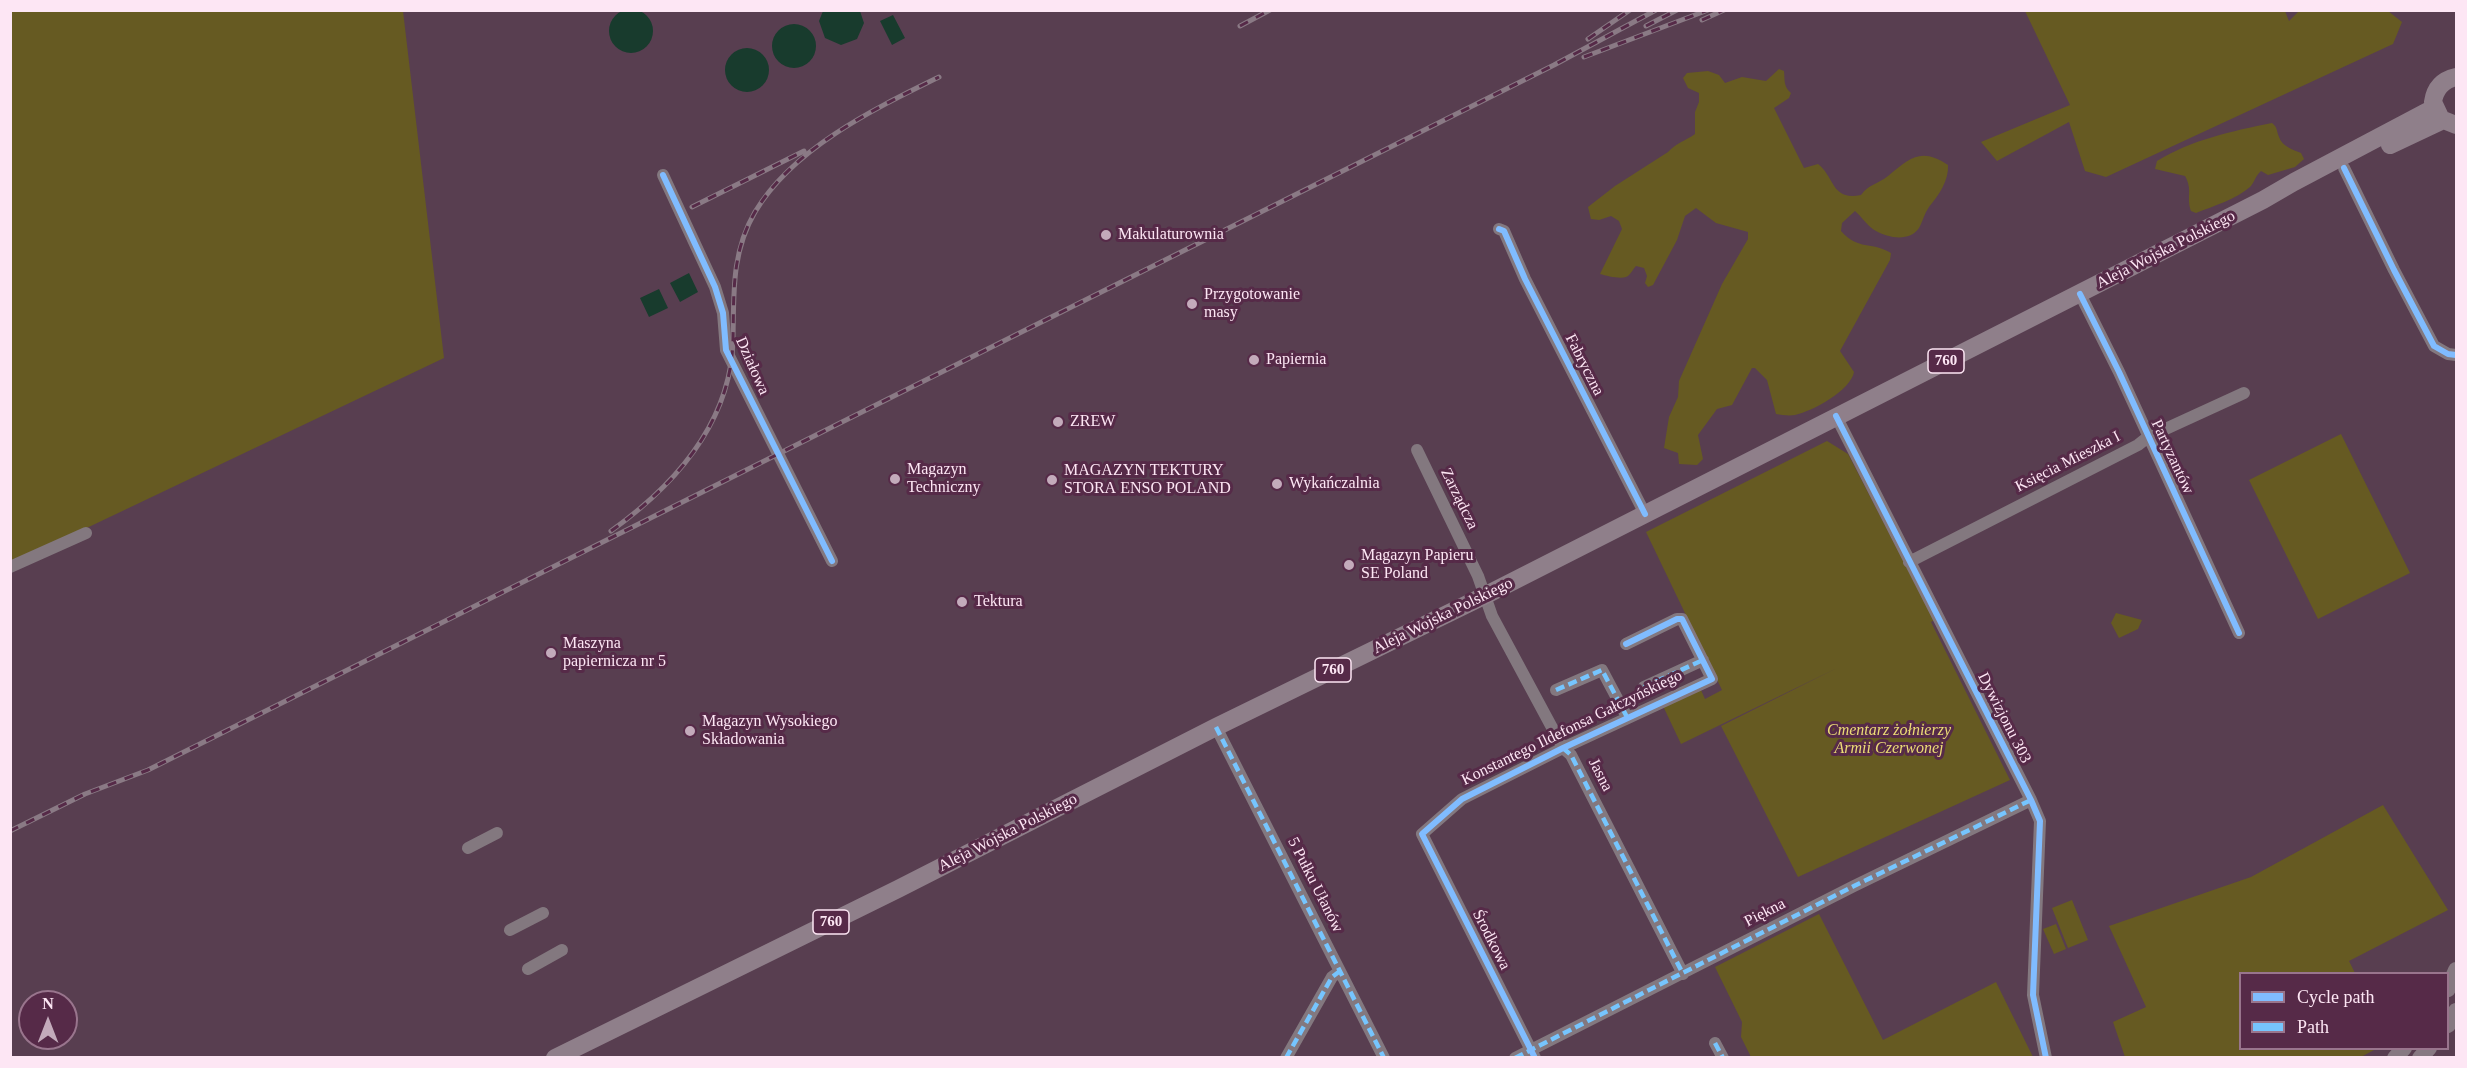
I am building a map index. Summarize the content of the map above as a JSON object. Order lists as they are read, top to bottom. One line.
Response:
{"streets":{"main road":["Aleja Wojska Polskiego","760"],"street":["Fabryczna","Działowa","Partyzantów","Księcia Mieszka I","Zarządcza","Dywizjonu 303","Konstantego Ildefonsa Gałczyńskiego","Jasna","5 Pułku Ułanów","Piękna","Środkowa"]},"crossings":[["Aleja Wojska Polskiego","Fabryczna"],["Aleja Wojska Polskiego","Partyzantów"],["Aleja Wojska Polskiego","Zarządcza"],["Aleja Wojska Polskiego","Dywizjonu 303"],["Aleja Wojska Polskiego","Jasna"],["Aleja Wojska Polskiego","5 Pułku Ułanów"],["Partyzantów","Księcia Mieszka I"],["Księcia Mieszka I","Dywizjonu 303"],["Zarządcza","Jasna"],["Dywizjonu 303","Piękna"],["Konstantego Ildefonsa Gałczyńskiego","Jasna"],["Konstantego Ildefonsa Gałczyńskiego","Środkowa"],["Jasna","Piękna"],["Piękna","Środkowa"]],"parks":["Cmentarz żołnierzy Armii Czerwonej"],"places":["Makulaturownia","Przygotowanie masy","Papiernia","ZREW","Magazyn Techniczny","MAGAZYN TEKTURY STORA ENSO POLAND","Wykańczalnia","Magazyn Papieru SE Poland","Tektura","Maszyna papiernicza nr 5","Magazyn Wysokiego Składowania"],"legend":["Cycle path","Path"],"north":"top"}
